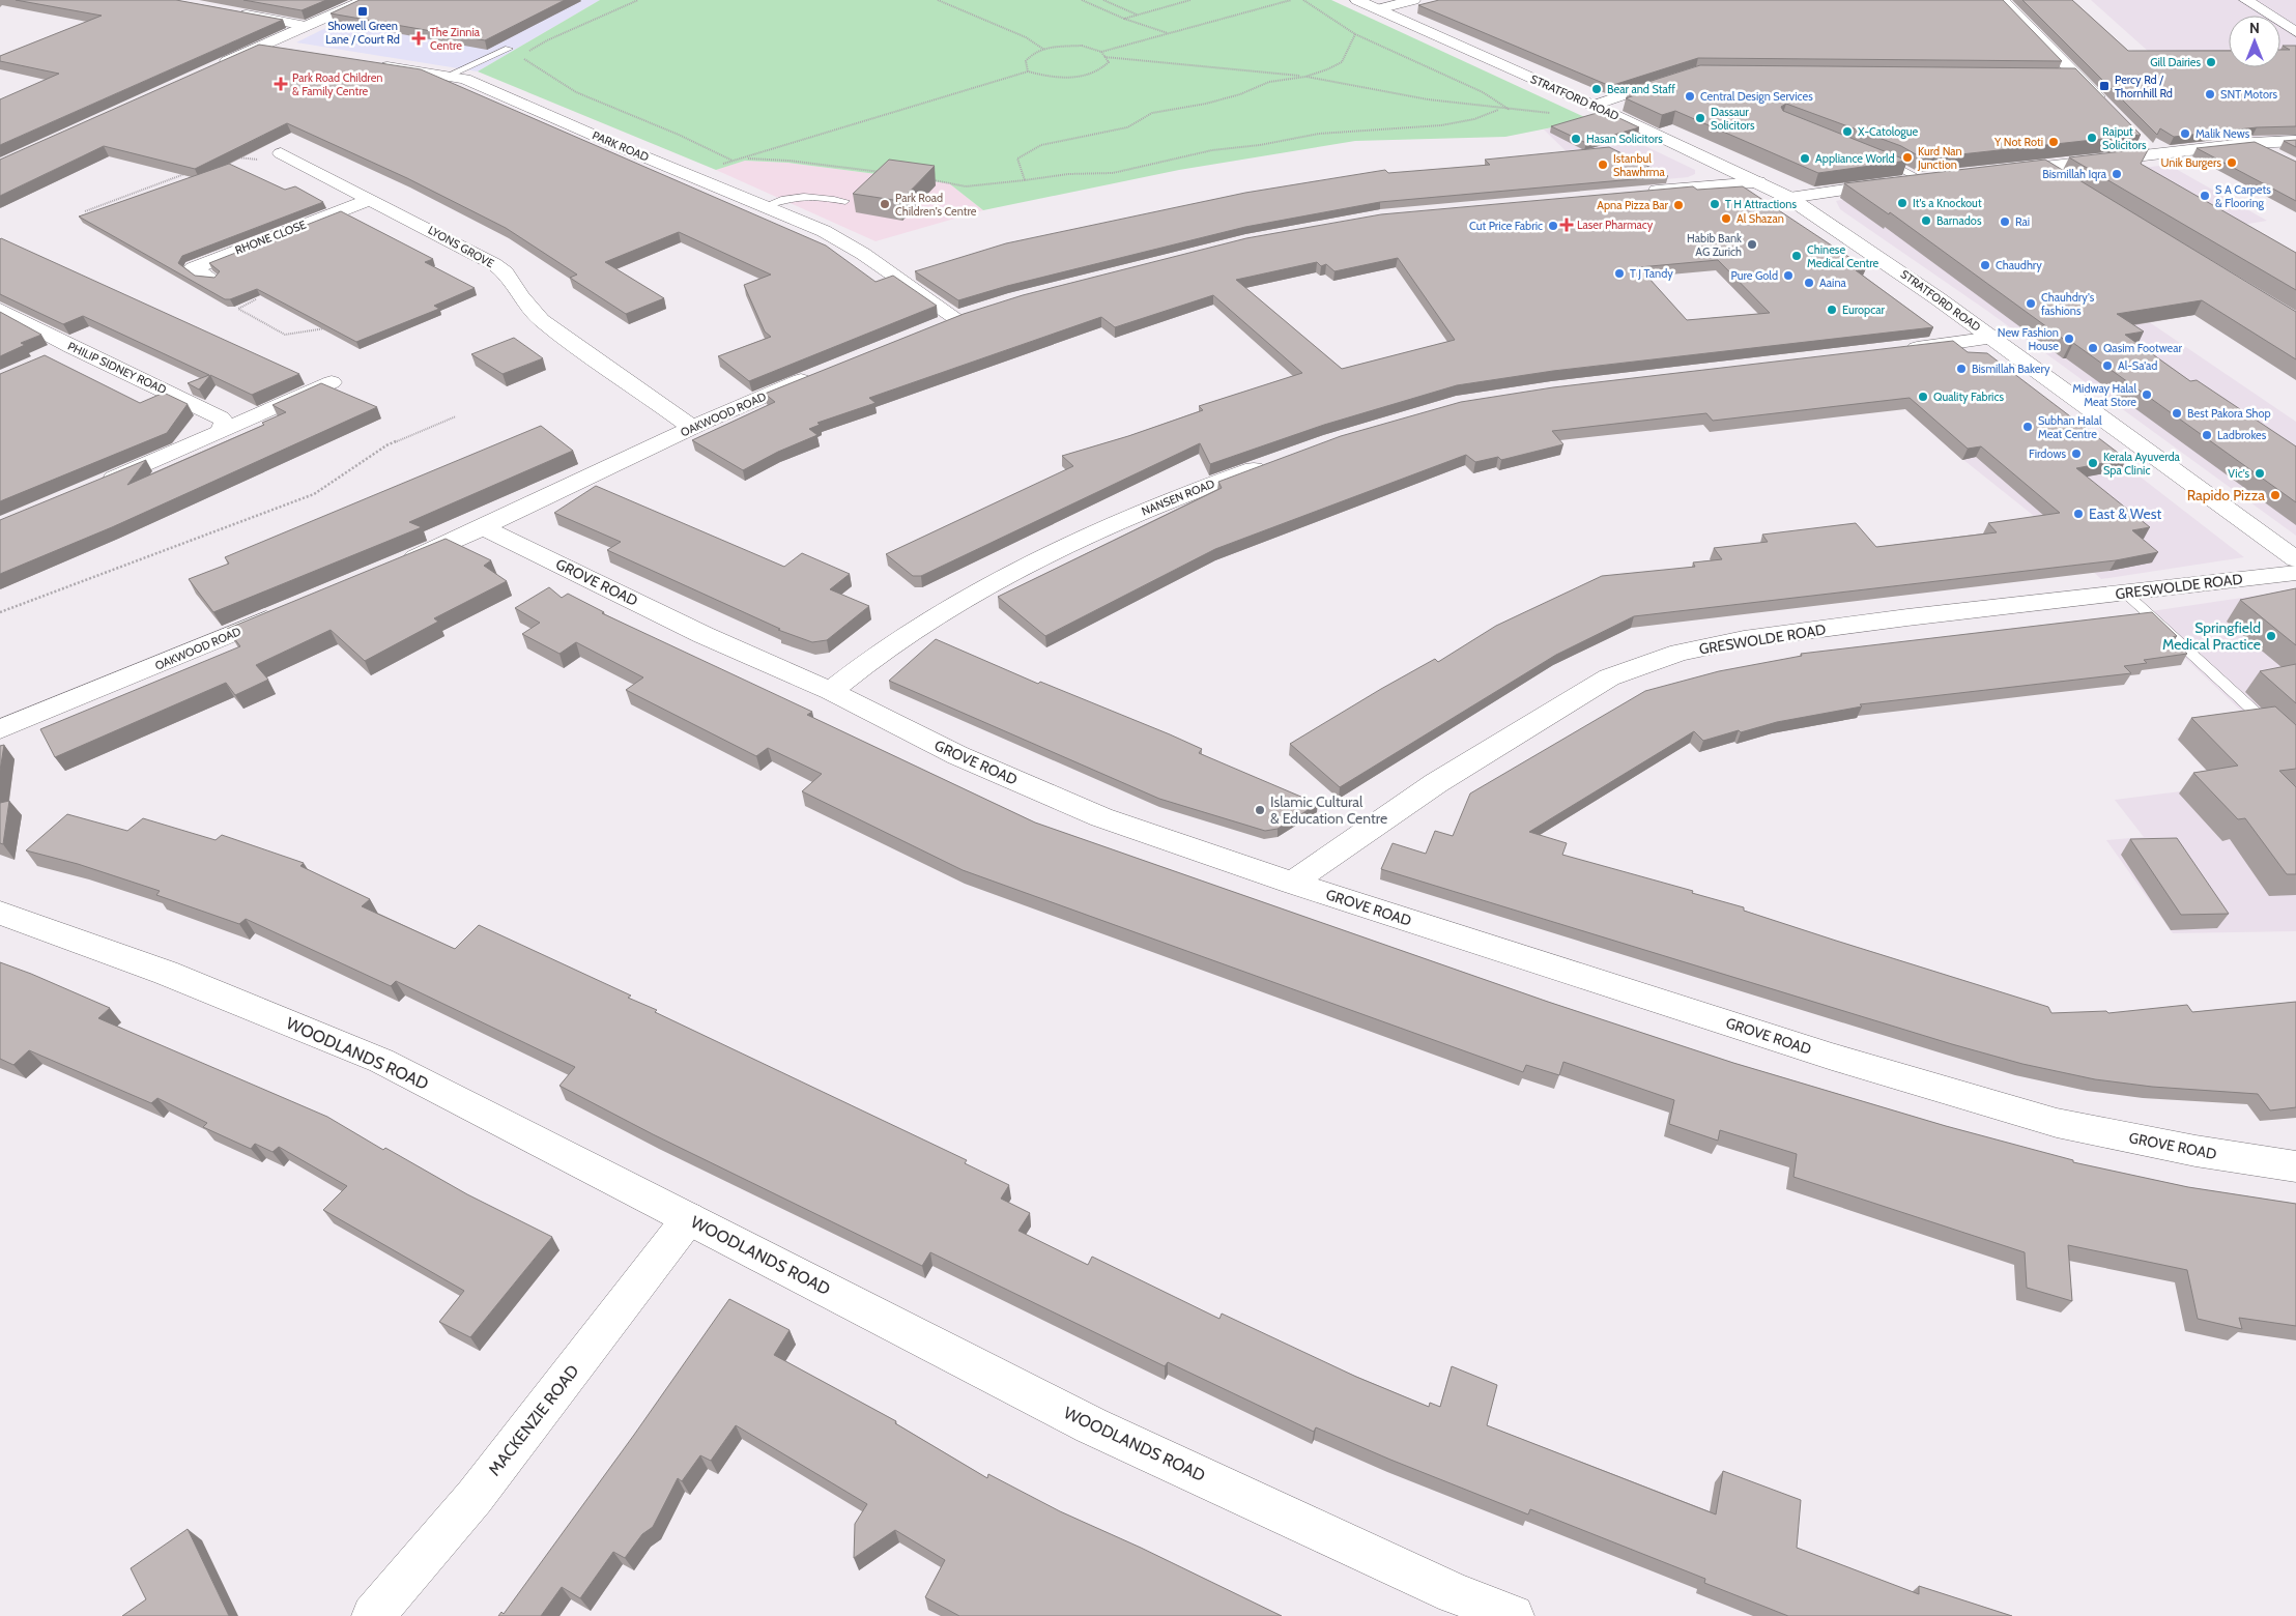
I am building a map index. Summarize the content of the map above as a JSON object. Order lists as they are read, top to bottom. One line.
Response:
{"streets":{"main road":["STRATFORD ROAD","PARK ROAD","RHONE CLOSE","LYONS GROVE","PHILIP SIDNEY ROAD","OAKWOOD ROAD","NANSEN ROAD","GROVE ROAD","GRESWOLDE ROAD","WOODLANDS ROAD","MACKENZIE ROAD"]},"crossings":[["RHONE CLOSE","LYONS GROVE"],["LYONS GROVE","OAKWOOD ROAD"],["OAKWOOD ROAD","GROVE ROAD"],["NANSEN ROAD","GROVE ROAD"],["GROVE ROAD","GRESWOLDE ROAD"],["WOODLANDS ROAD","MACKENZIE ROAD"]],"places":{"transit":["Showell Green Lane / Court Rd","Percy Rd / Thornhill Rd"],"health":["The Zinnia Centre","Park Road Children & Family Centre","Laser Pharmacy"],"other":["Gill Dairies","Bear and Staff","SNT Motors","Central Design Services","Dassaur Solicitors","X-Catologue","Malik News","Rajput Solicitors","Hasan Solicitors","Y Not Roti","Kurd Nan Junction","Appliance World","Unik Burgers","Istanbul Shawhrma","Bismillah Iqra","S A Carpets & Flooring","It's a Knockout","Park Road Children's Centre","T H Attractions","Apna Pizza Bar","Al Shazan","Barnados","Rai","Cut Price Fabric","Habib Bank AG Zurich","Chinese Medical Centre","Chaudhry","T J Tandy","Pure Gold","Aaina","Chauhdry's fashions","Europcar","New Fashion House","Qasim Footwear","Al-Sa'ad","Bismillah Bakery","Midway Halal Meat Store","Quality Fabrics","Best Pakora Shop","Subhan Halal Meat Centre","Ladbrokes","Firdows","Kerala Ayuverda Spa Clinic","Vic's","Rapido Pizza","East & West","Springfield Medical Practice","Islamic Cultural & Education Centre"]},"north":"top"}
